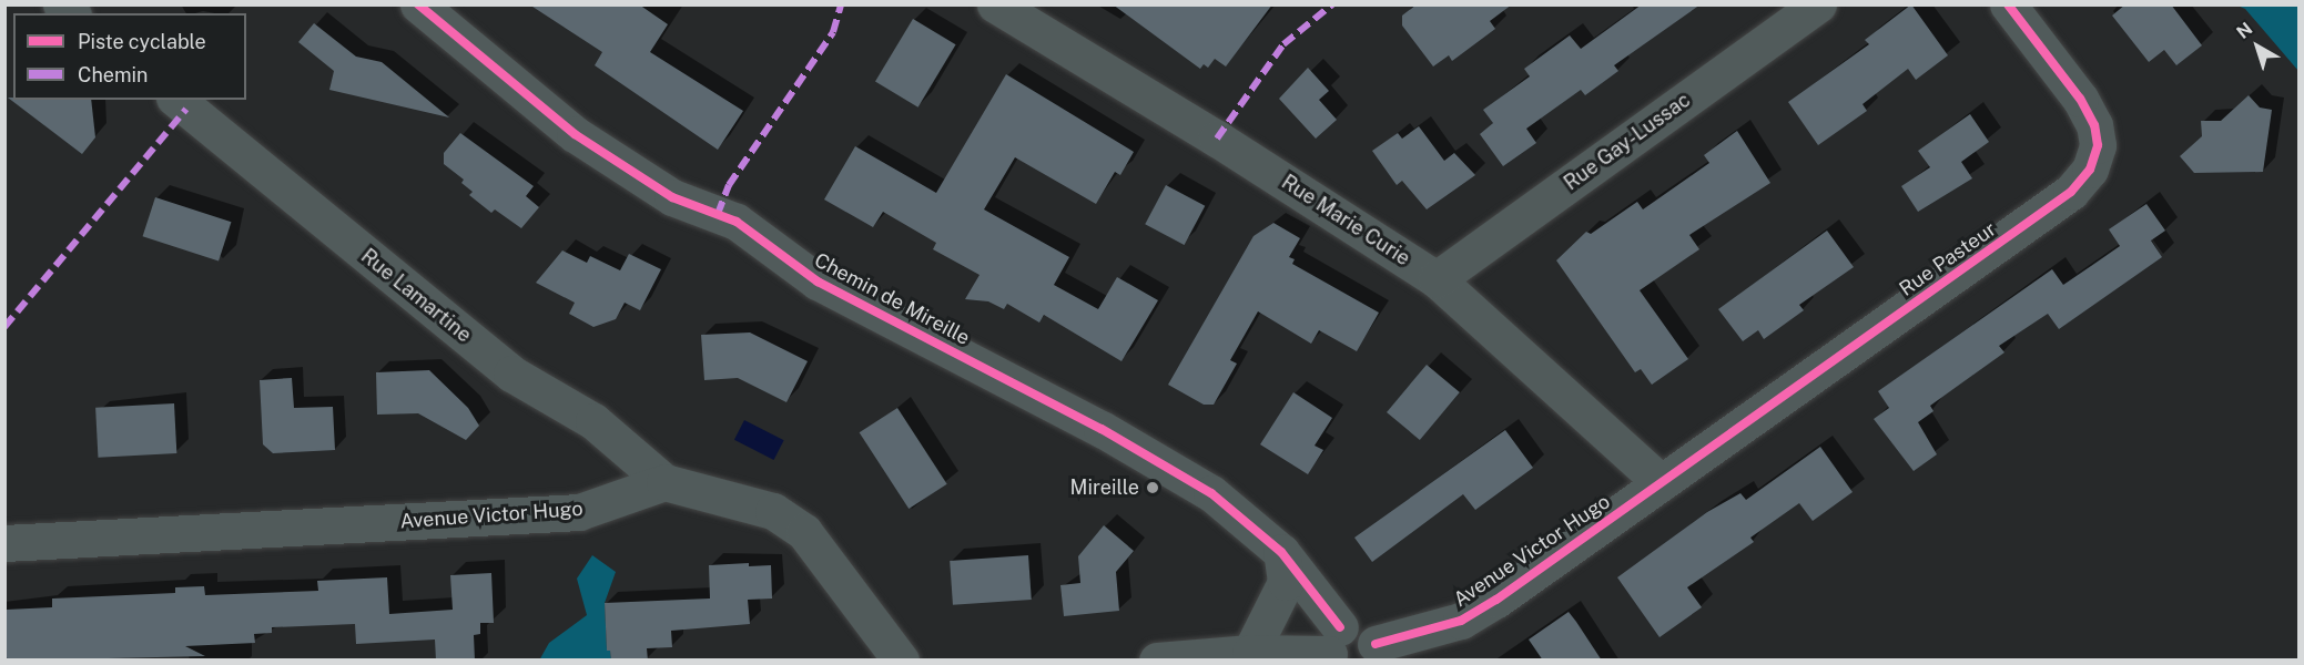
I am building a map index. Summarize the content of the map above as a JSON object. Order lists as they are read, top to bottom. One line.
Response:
{"streets":{"street":["Rue Gay-Lussac","Rue Marie Curie","Rue Pasteur","Rue Lamartine","Chemin de Mireille","Avenue Victor Hugo"]},"crossings":[["Rue Gay-Lussac","Rue Marie Curie"],["Rue Marie Curie","Rue Pasteur"],["Rue Marie Curie","Avenue Victor Hugo"],["Rue Pasteur","Avenue Victor Hugo"],["Rue Lamartine","Avenue Victor Hugo"]],"places":["Mireille"],"legend":["Piste cyclable","Chemin"],"north":"top left"}
